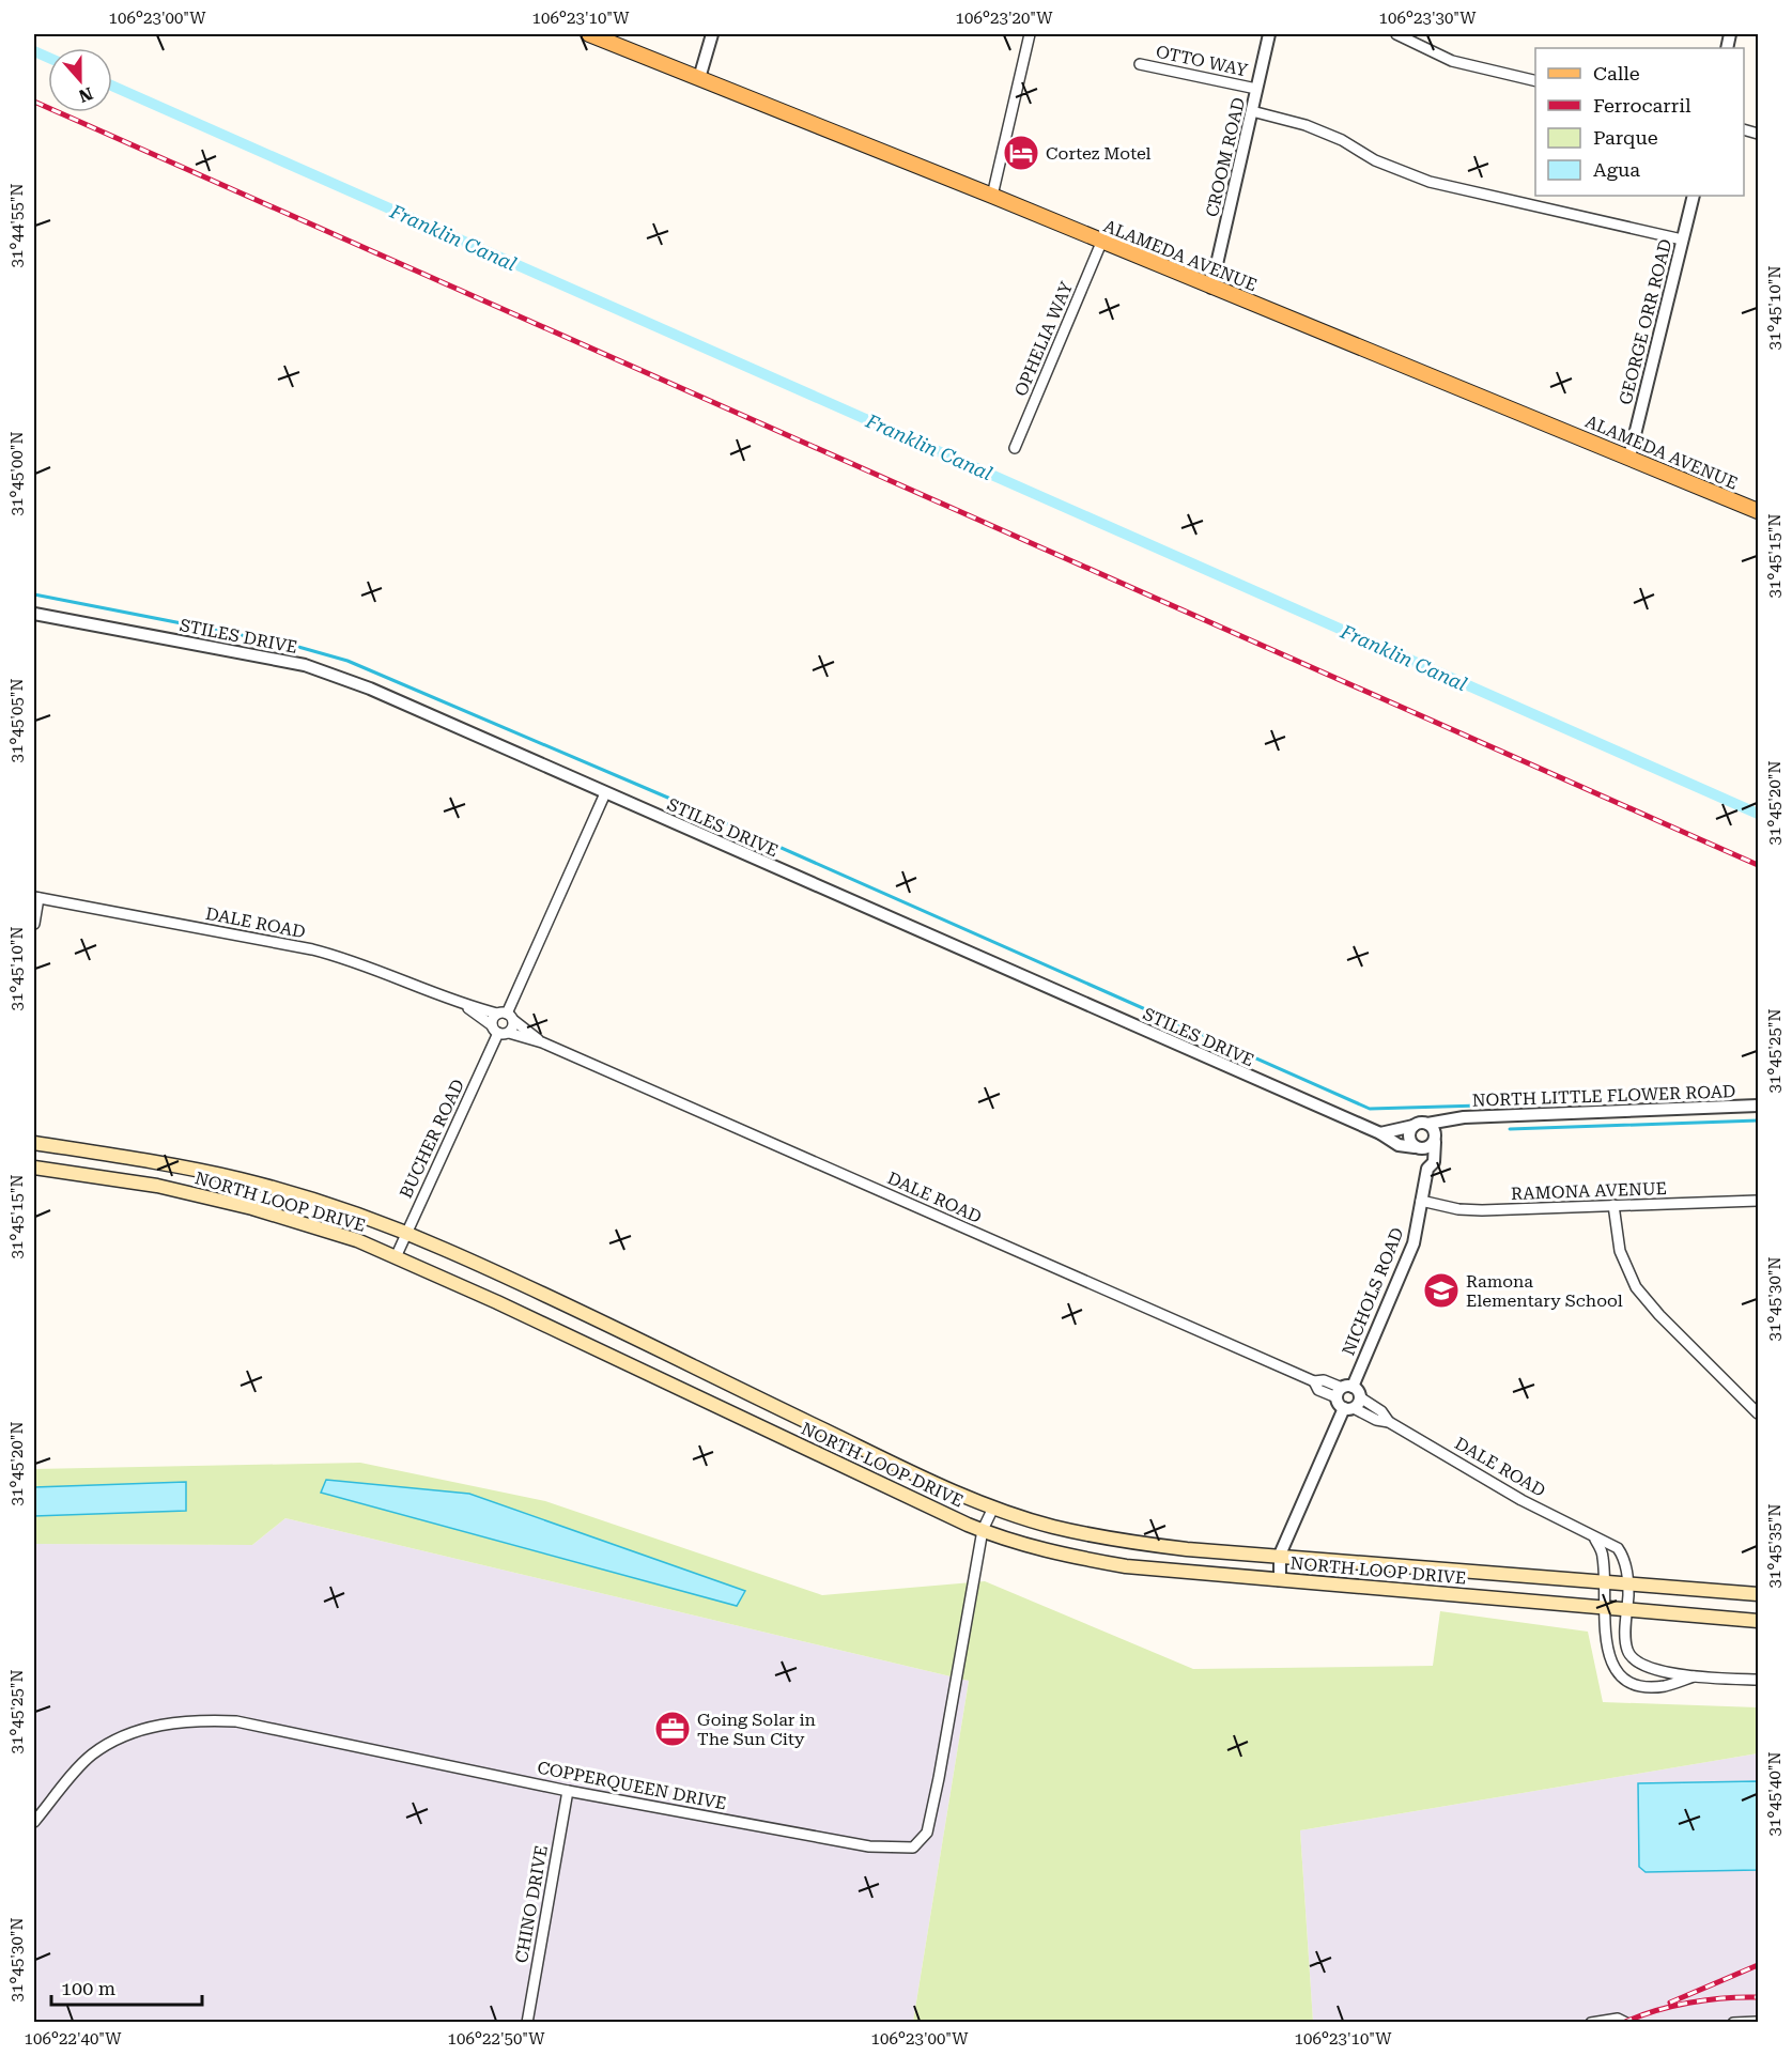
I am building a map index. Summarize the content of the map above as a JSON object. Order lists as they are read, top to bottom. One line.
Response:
{"streets":{"main road":["ALAMEDA AVENUE","NORTH LOOP DRIVE"],"street":["OTTO WAY","CROOM ROAD","GEORGE ORR ROAD","OPHELIA WAY","STILES DRIVE","DALE ROAD","NORTH LITTLE FLOWER ROAD","BUCHER ROAD","RAMONA AVENUE","NICHOLS ROAD","COPPERQUEEN DRIVE","CHINO DRIVE"]},"crossings":[["OTTO WAY","CROOM ROAD"],["CROOM ROAD","ALAMEDA AVENUE"],["ALAMEDA AVENUE","GEORGE ORR ROAD"],["ALAMEDA AVENUE","OPHELIA WAY"],["STILES DRIVE","NORTH LITTLE FLOWER ROAD"],["STILES DRIVE","NICHOLS ROAD"],["DALE ROAD","BUCHER ROAD"],["DALE ROAD","NORTH LOOP DRIVE"],["DALE ROAD","NICHOLS ROAD"],["NORTH LITTLE FLOWER ROAD","NICHOLS ROAD"],["BUCHER ROAD","NORTH LOOP DRIVE"],["RAMONA AVENUE","NICHOLS ROAD"],["NORTH LOOP DRIVE","COPPERQUEEN DRIVE"],["COPPERQUEEN DRIVE","CHINO DRIVE"]],"water":["Franklin Canal"],"places":{"hotel":["Cortez Motel"],"school or university":["Ramona Elementary School"],"office":["Going Solar in The Sun City"]},"legend":["Calle","Ferrocarril","Parque","Agua"],"scale_bar":"100 m","north":"bottom","coordinates":["106°23'00\"W","106°23'10\"W","106°23'20\"W","106°23'30\"W","31°44'55\"N","31°45'10\"N","31°45'00\"N","31°45'15\"N","31°45'05\"N","31°45'20\"N","31°45'25\"N","31°45'30\"N","31°45'35\"N","31°45'40\"N","106°22'40\"W","106°22'50\"W"]}
